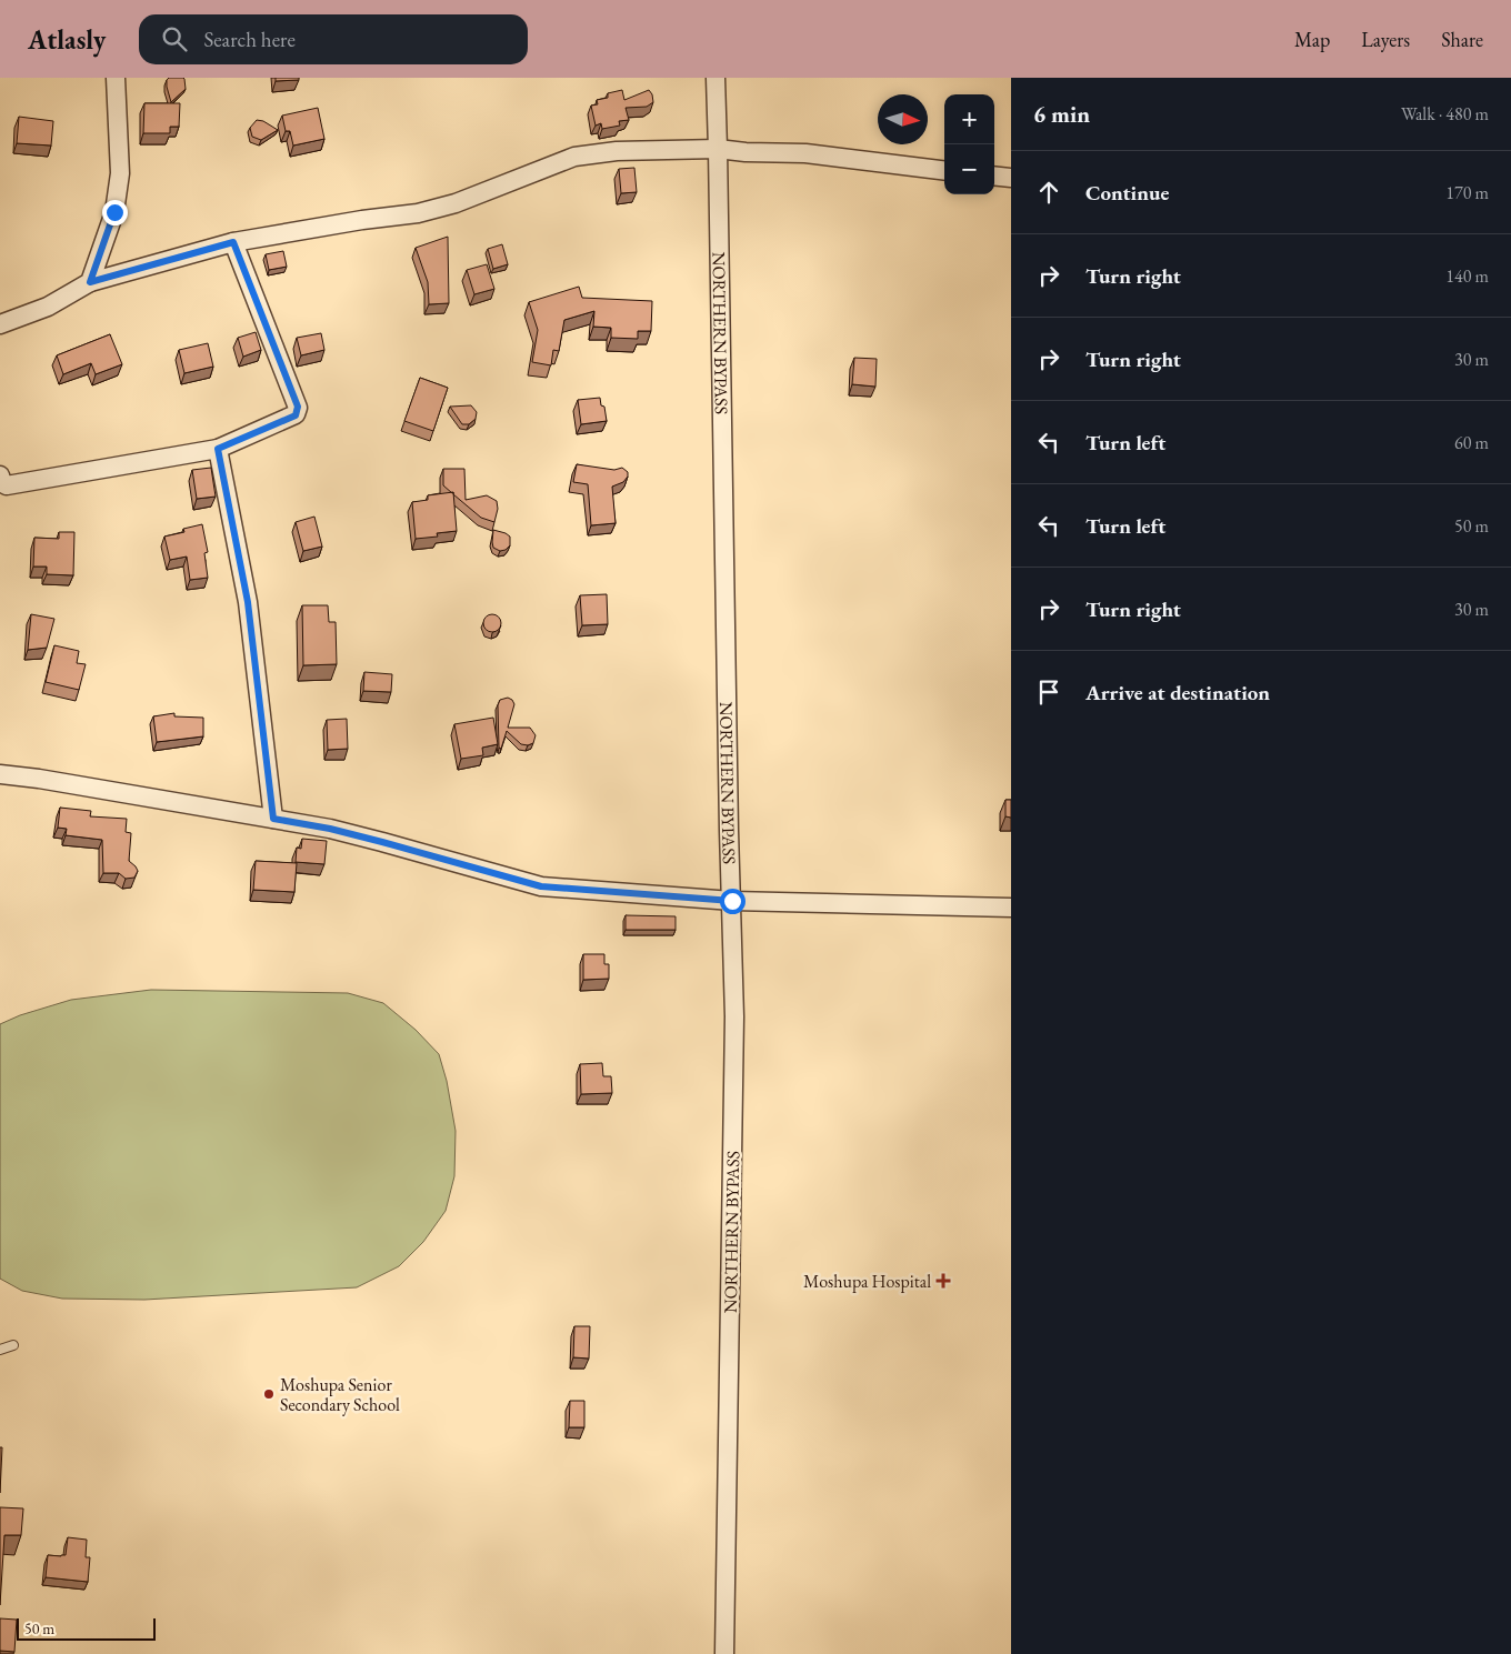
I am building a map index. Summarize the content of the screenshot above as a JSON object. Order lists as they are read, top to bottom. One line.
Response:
{"streets":{"street":["NORTHERN BYPASS"]},"places":{"health":["Moshupa Hospital"],"other":["Moshupa Senior Secondary School"]},"scale_bar":"50 m","north":"right","page":{"header":"Atlasly","search":"Search here","nav":["Map","Layers","Share"],"heading":["6 min","Walk · 480 m"],"map_buttons":["+","−"],"list":[["Continue","170 m"],["Turn right","140 m"],["Turn right","30 m"],["Turn left","60 m"],["Turn left","50 m"],["Turn right","30 m"],"Arrive at destination"],"scale":"50 m"}}
